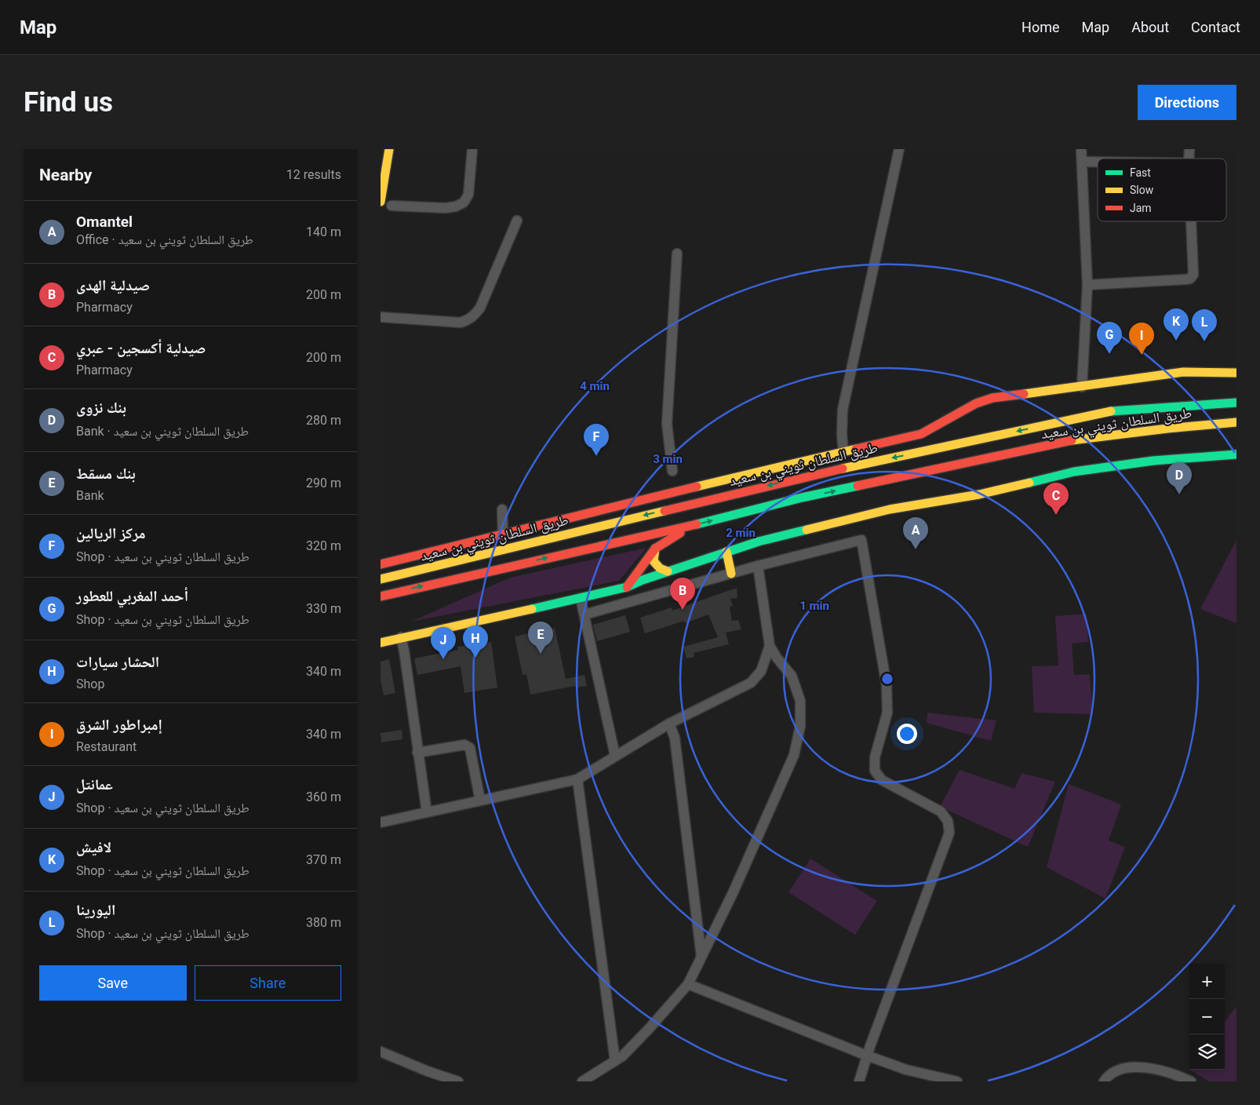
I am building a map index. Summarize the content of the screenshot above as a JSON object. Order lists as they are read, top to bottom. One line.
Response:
{"streets":{"main road":["طريق السلطان ثويني بن سعيد"]},"legend":["Fast","Slow","Jam"],"page":{"header":"Map","nav":["Home","Map","About","Contact"],"buttons":["Directions",["Save","Share"]],"title":"Find us","heading":["Nearby","12 results"],"list":[{"mark":"A","name":"Omantel","note":"Office · طريق السلطان ثويني بن سعيد","value":"140 m"},{"mark":"B","name":"صيدلية الهدى","note":"Pharmacy","value":"200 m"},{"mark":"C","name":"صيدلية أكسجين - عبري","note":"Pharmacy","value":"200 m"},{"mark":"D","name":"بنك نزوى","note":"Bank · طريق السلطان ثويني بن سعيد","value":"280 m"},{"mark":"E","name":"بنك مسقط","note":"Bank","value":"290 m"},{"mark":"F","name":"مركز الريالين","note":"Shop · طريق السلطان ثويني بن سعيد","value":"320 m"},{"mark":"G","name":"أحمد المغربي للعطور","note":"Shop · طريق السلطان ثويني بن سعيد","value":"330 m"},{"mark":"H","name":"الحشار سيارات","note":"Shop","value":"340 m"},{"mark":"I","name":"إمبراطور الشرق","note":"Restaurant","value":"340 m"},{"mark":"J","name":"عمانتل","note":"Shop · طريق السلطان ثويني بن سعيد","value":"360 m"},{"mark":"K","name":"لافيش","note":"Shop · طريق السلطان ثويني بن سعيد","value":"370 m"},{"mark":"L","name":"اليورينا","note":"Shop · طريق السلطان ثويني بن سعيد","value":"380 m"}],"pins":["K","L","G","I","F","D","C","A","B","E","H","J"],"map_buttons":["+","−"]},"rings":["4 min","3 min","2 min","1 min"]}
